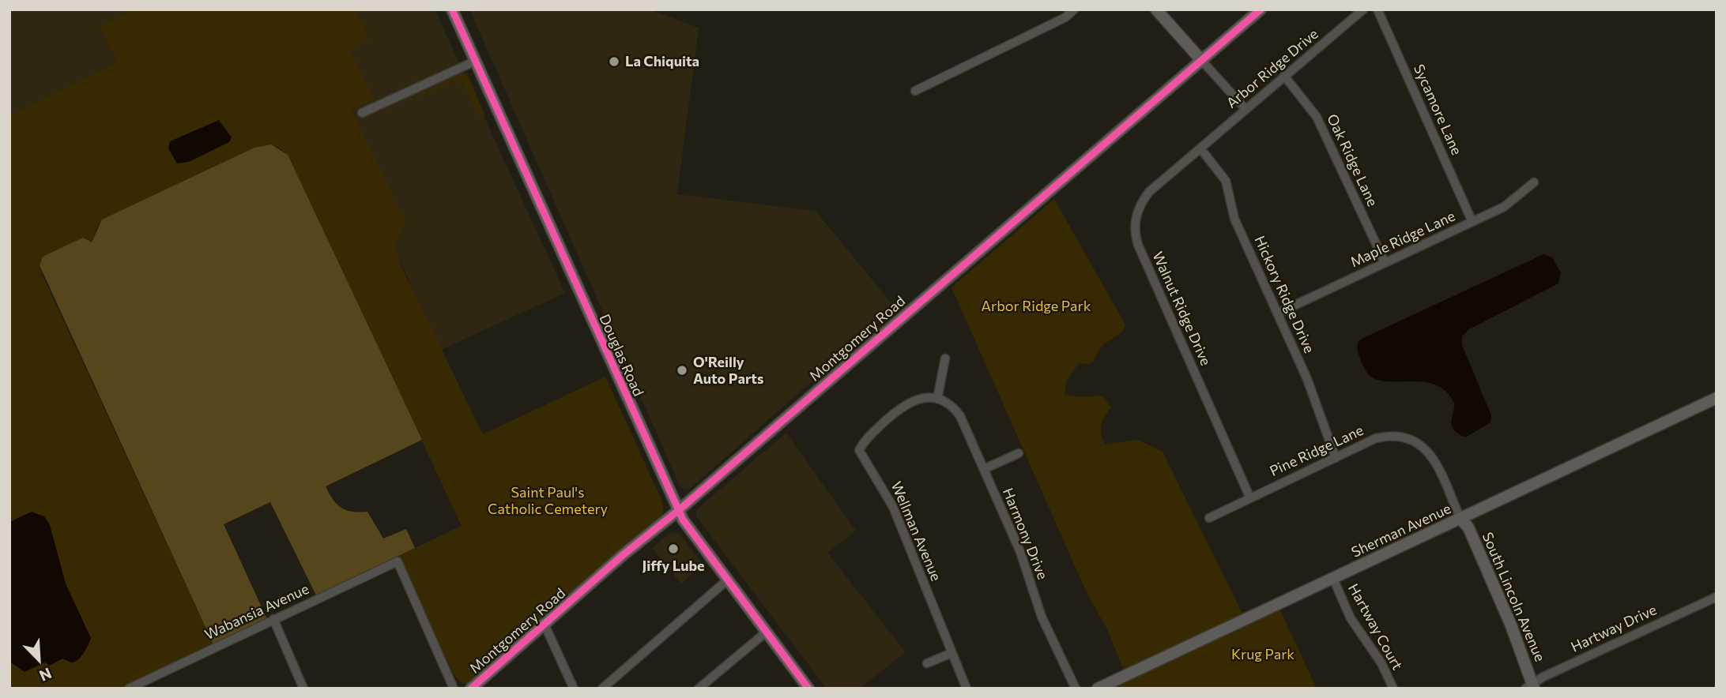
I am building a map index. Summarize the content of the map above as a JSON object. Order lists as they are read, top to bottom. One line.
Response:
{"streets":{"street":["Arbor Ridge Drive","Sycamore Lane","Oak Ridge Lane","Maple Ridge Lane","Hickory Ridge Drive","Walnut Ridge Drive","Montgomery Road","Douglas Road","Pine Ridge Lane","Sherman Avenue","Wellman Avenue","Harmony Drive","South Lincoln Avenue","Wabansia Avenue","Hartway Court","Hartway Drive"]},"crossings":[["Arbor Ridge Drive","Oak Ridge Lane"],["Arbor Ridge Drive","Hickory Ridge Drive"],["Arbor Ridge Drive","Walnut Ridge Drive"],["Sycamore Lane","Maple Ridge Lane"],["Oak Ridge Lane","Maple Ridge Lane"],["Maple Ridge Lane","Hickory Ridge Drive"],["Hickory Ridge Drive","Walnut Ridge Drive"],["Hickory Ridge Drive","Pine Ridge Lane"],["Walnut Ridge Drive","Pine Ridge Lane"],["Montgomery Road","Douglas Road"],["Pine Ridge Lane","Sherman Avenue"],["Pine Ridge Lane","South Lincoln Avenue"],["Sherman Avenue","South Lincoln Avenue"],["Sherman Avenue","Hartway Court"],["Wellman Avenue","Harmony Drive"],["South Lincoln Avenue","Hartway Drive"]],"parks":["Arbor Ridge Park","Saint Paul's Catholic Cemetery","Krug Park"],"places":["La Chiquita","O'Reilly Auto Parts","Jiffy Lube"],"north":"bottom right"}
